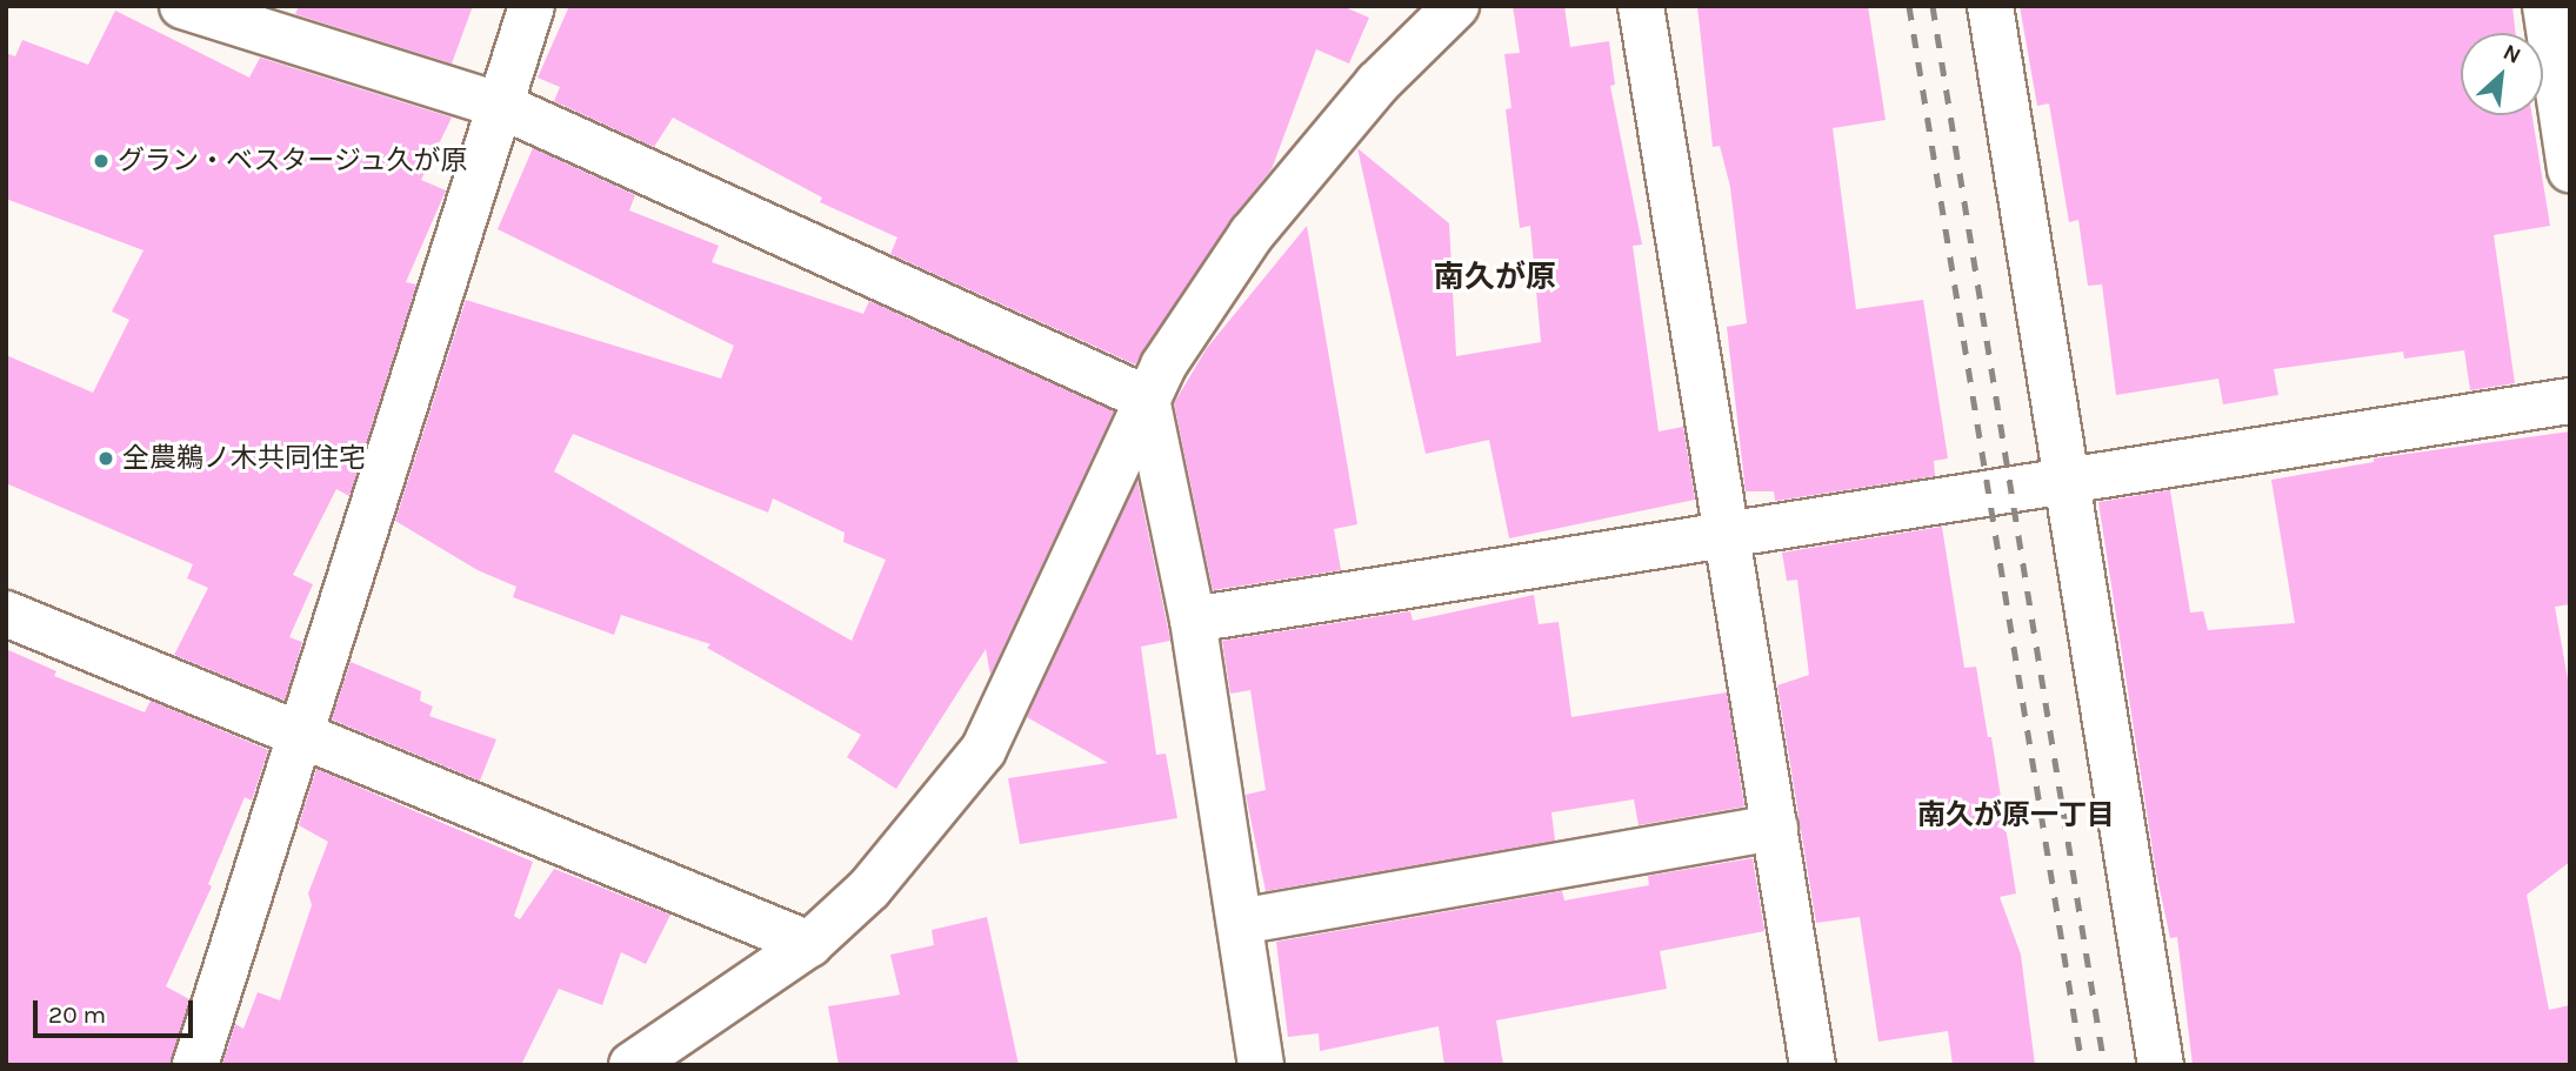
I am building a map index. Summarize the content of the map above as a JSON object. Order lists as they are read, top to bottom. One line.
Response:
{"districts":["南久が原","南久が原一丁目"],"places":["グラン・ベスタージュ久が原","全農鵜ノ木共同住宅"],"scale_bar":"20 m","north":"top right"}
